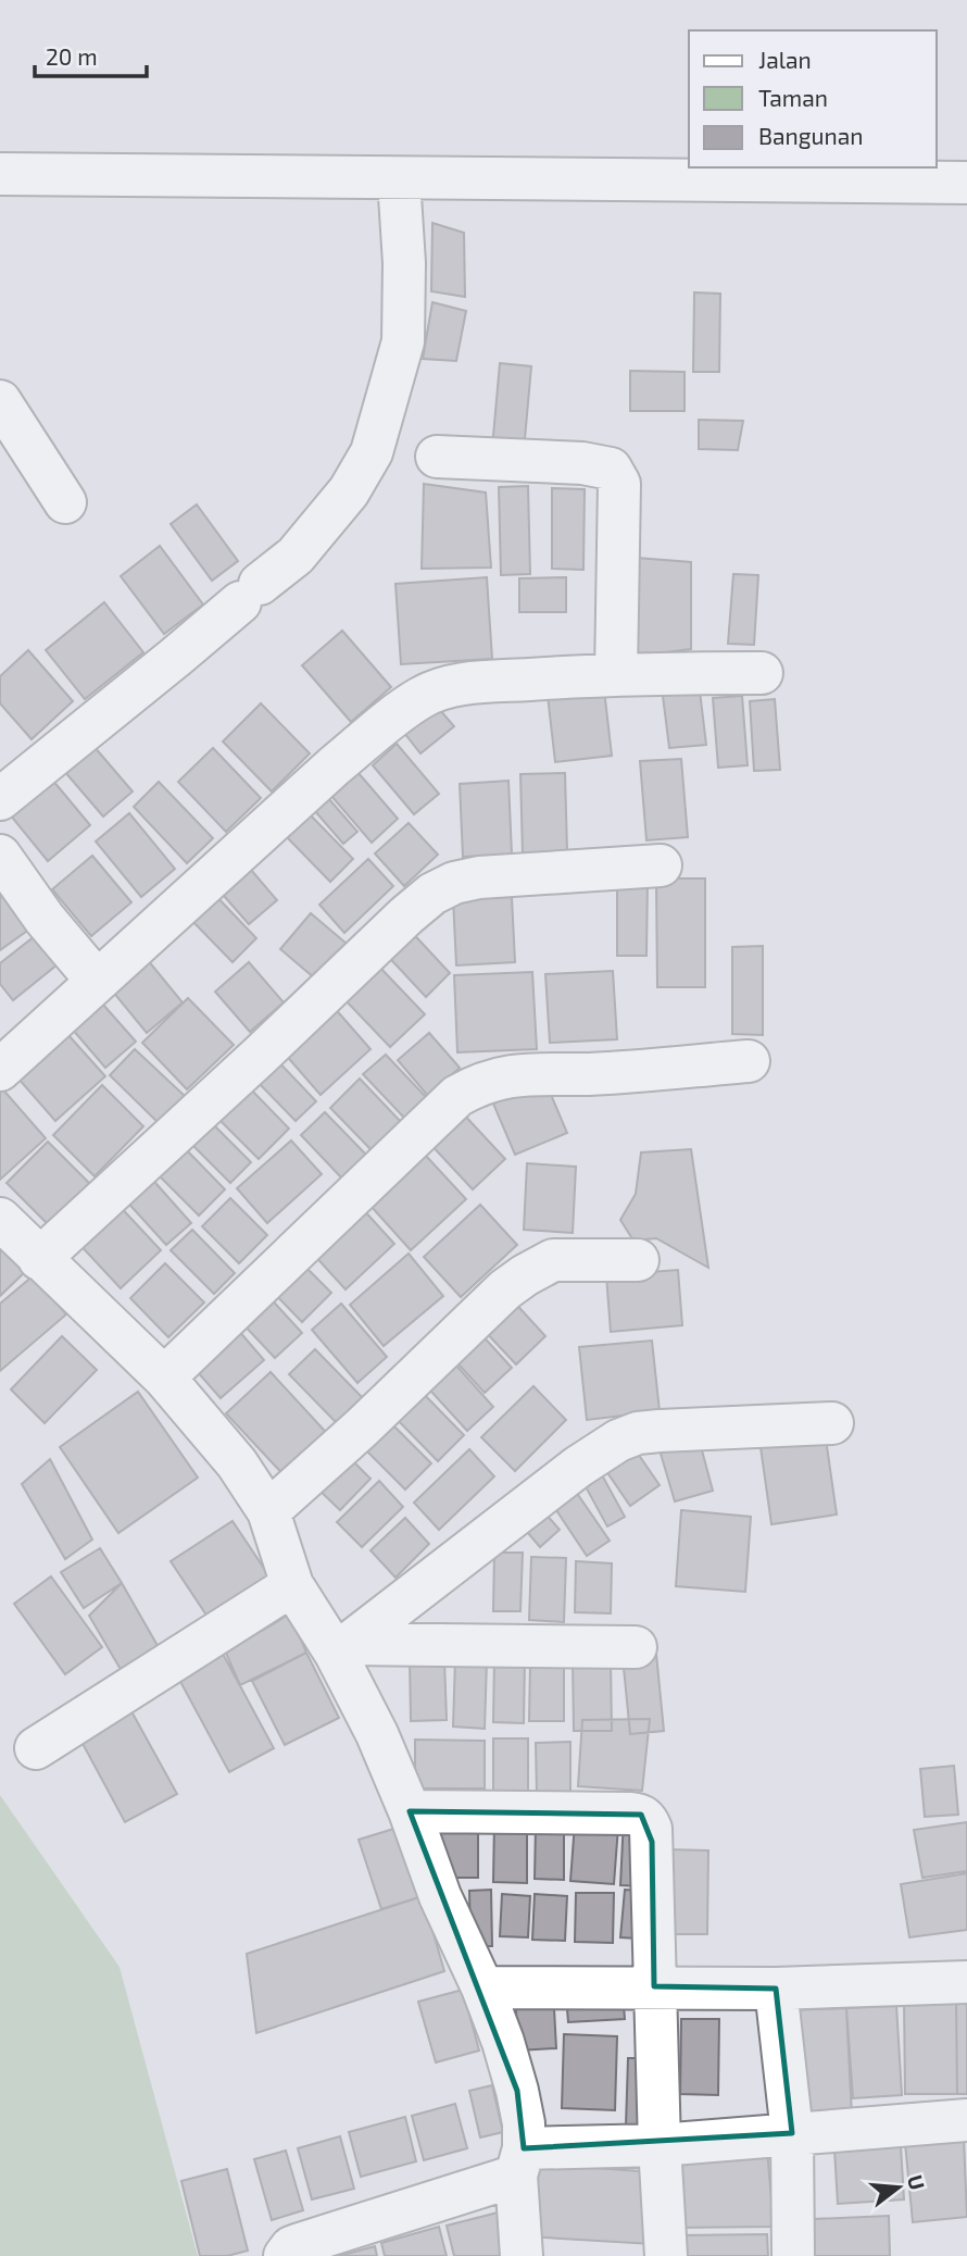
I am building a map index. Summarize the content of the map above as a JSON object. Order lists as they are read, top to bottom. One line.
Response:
{"legend":["Jalan","Taman","Bangunan"],"scale_bar":"20 m","north":"right"}
